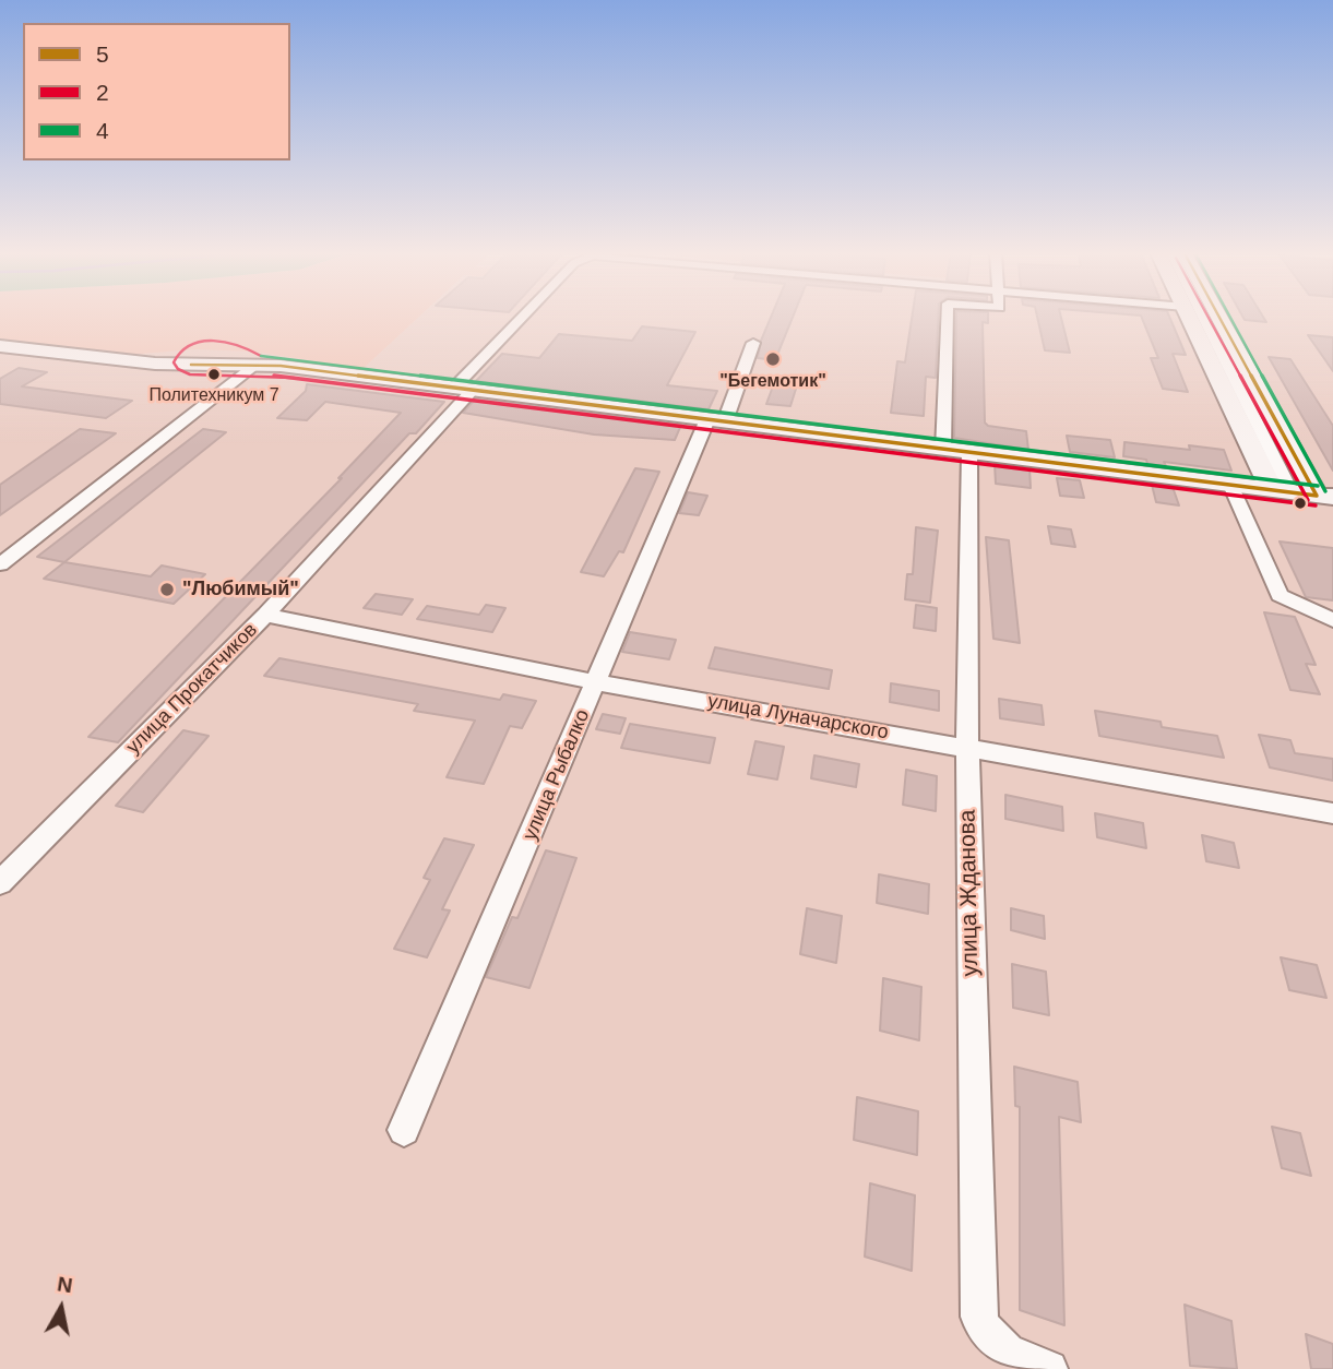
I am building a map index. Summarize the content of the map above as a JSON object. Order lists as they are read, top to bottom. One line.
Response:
{"streets":{"street":["улица Прокатчиков","улица Луначарского","улица Рыбалко","улица Жданова"]},"crossings":[["улица Прокатчиков","улица Луначарского"],["улица Луначарского","улица Рыбалко"],["улица Луначарского","улица Жданова"]],"places":["\"Бегемотик\"","Политехникум 7","\"Любимый\""],"lines":["transit line 5","transit line 2","transit line 4"],"legend":["5","2","4"],"north":"top"}
